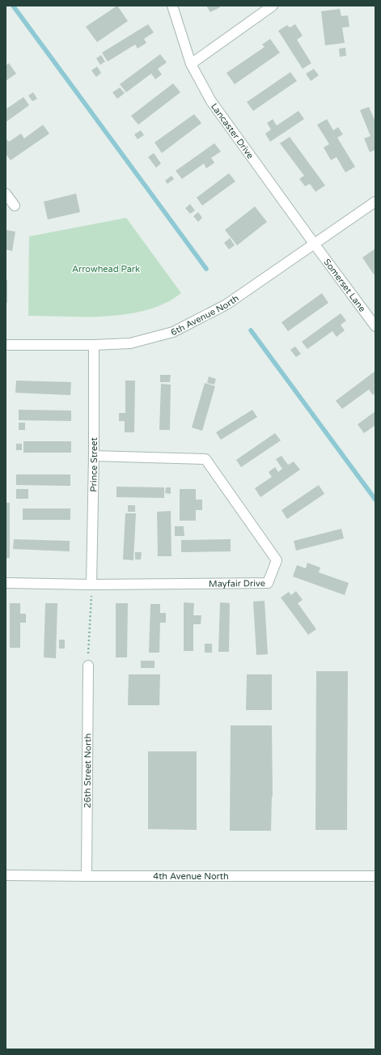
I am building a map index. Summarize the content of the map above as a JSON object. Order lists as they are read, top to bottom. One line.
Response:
{"streets":{"street":["Lancaster Drive","Somerset Lane","6th Avenue North","Prince Street","Mayfair Drive","26th Street North","4th Avenue North"]},"crossings":[["Lancaster Drive","Somerset Lane"],["Lancaster Drive","6th Avenue North"],["Somerset Lane","6th Avenue North"],["6th Avenue North","Prince Street"],["Prince Street","Mayfair Drive"],["26th Street North","4th Avenue North"]],"parks":["Arrowhead Park"]}
